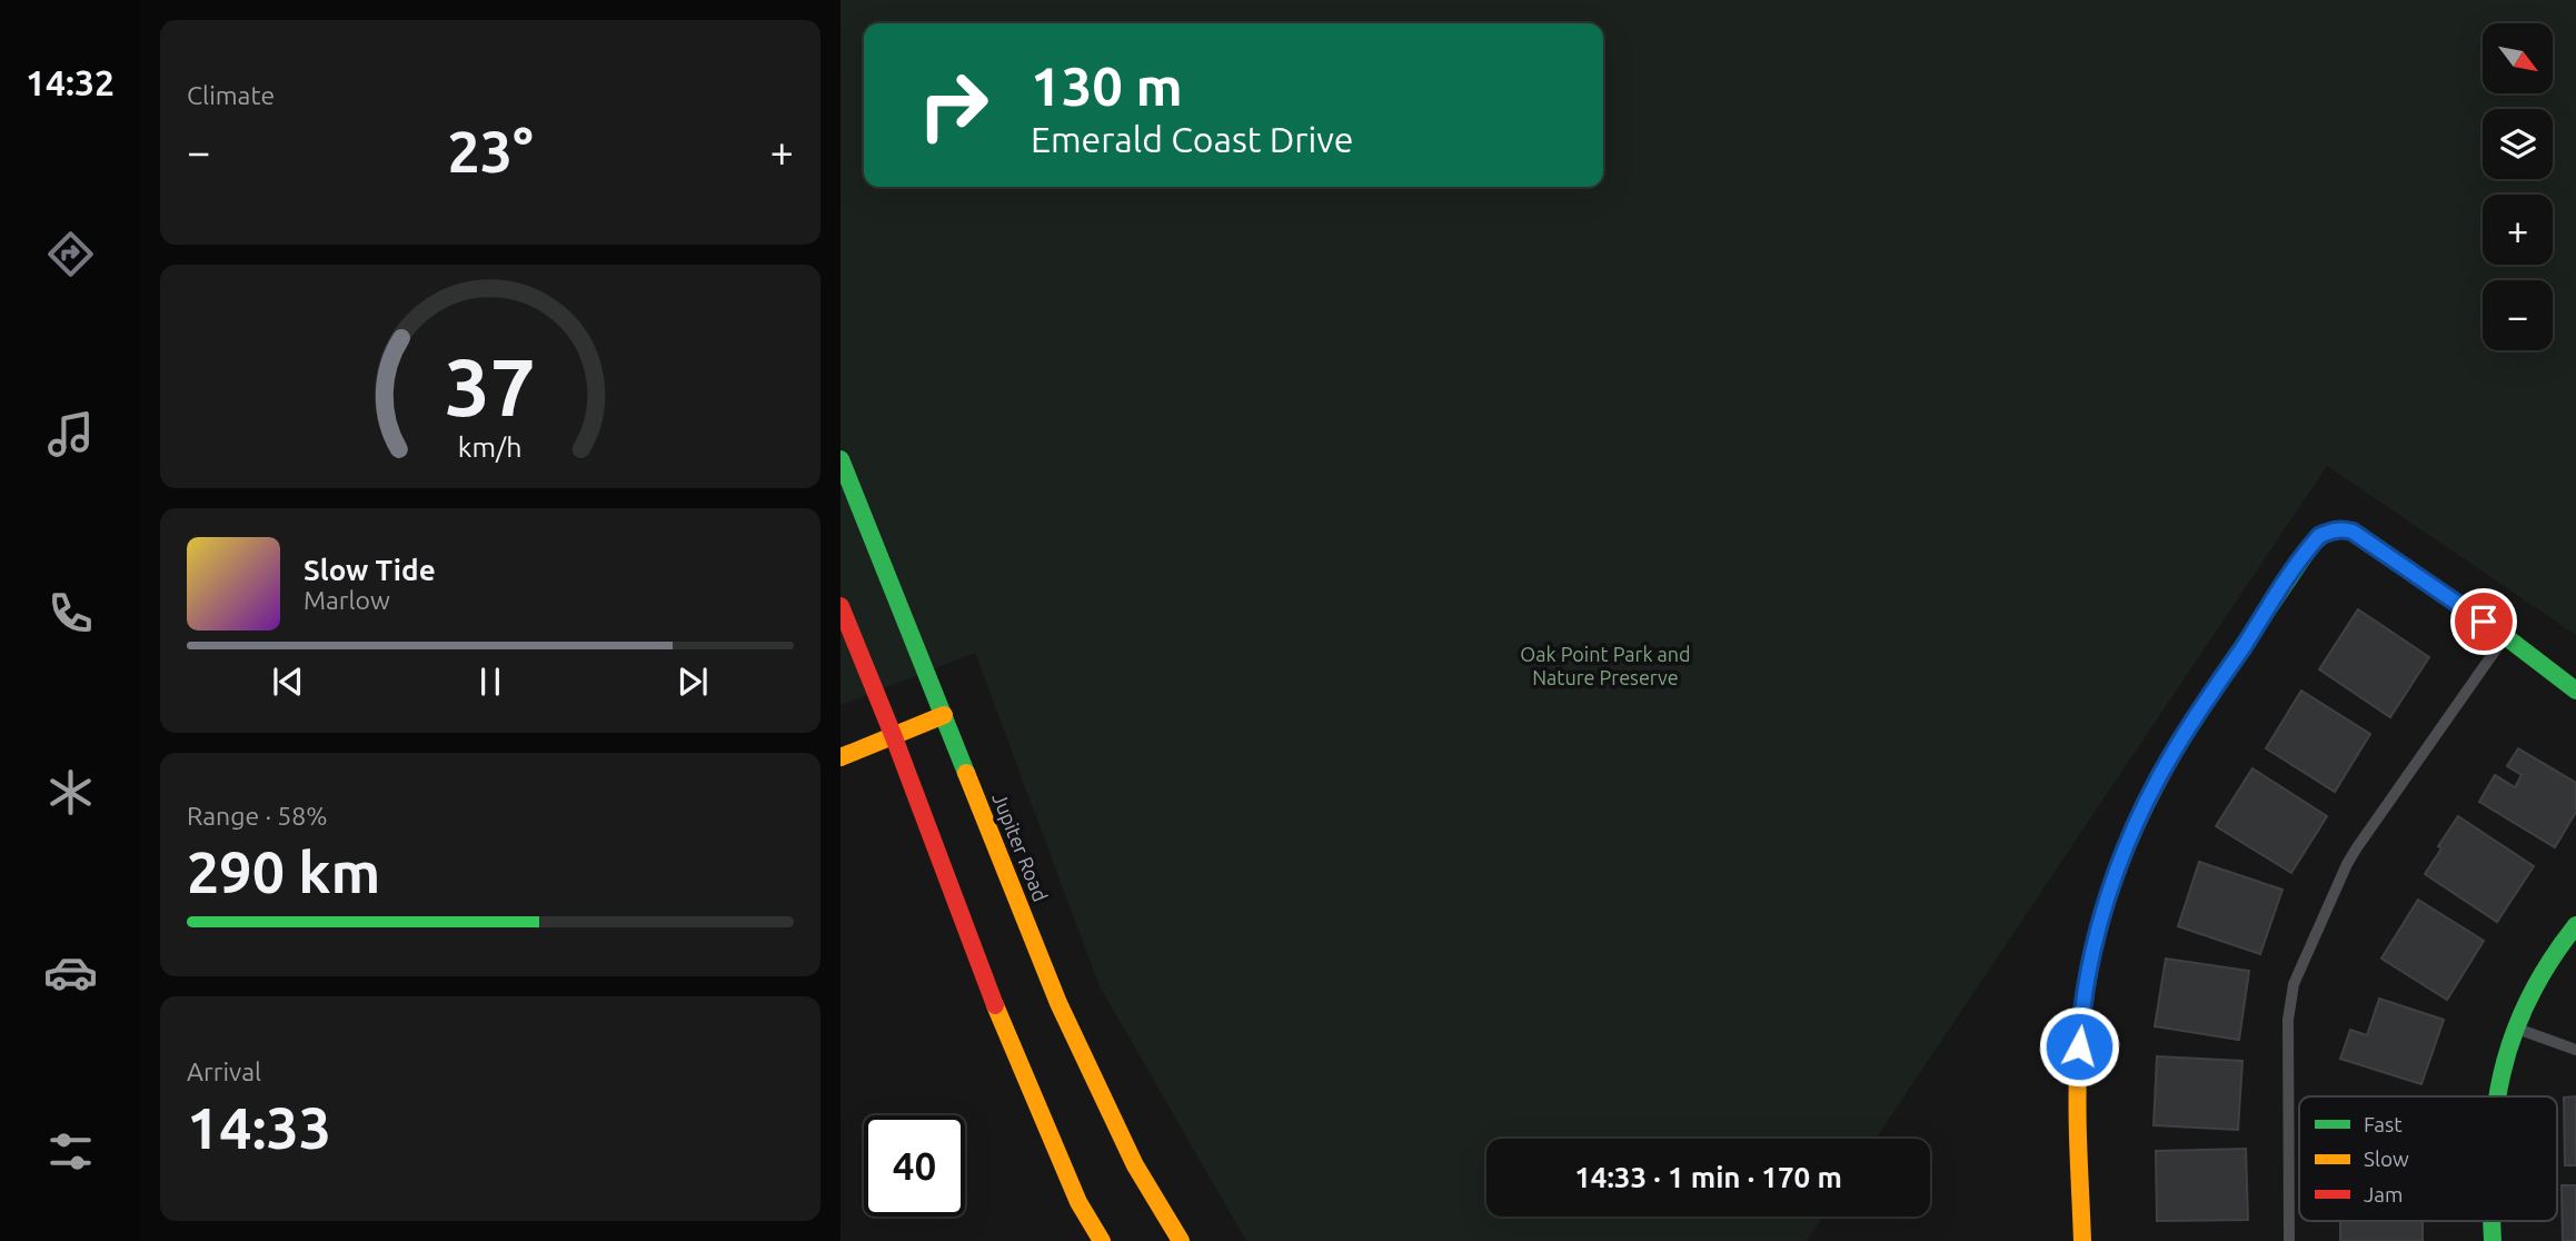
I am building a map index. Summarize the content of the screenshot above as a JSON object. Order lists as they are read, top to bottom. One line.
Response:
{"streets":{"main road":["Jupiter Road"]},"parks":["Oak Point Park and Nature Preserve"],"legend":["Fast","Slow","Jam"],"north":"bottom right","page":{"tabs":"14:32","tile":["Climate",["Range · 58%","290 km"],["Arrival","14:33"]],"map_buttons":["+","−"],"turn":["130 m","Emerald Coast Drive"],"heat":["−","23°","+"],"song":["Slow Tide","Marlow"],"limit":"40","trip":"14:33 · 1 min · 170 m","gauge":["37","km/h"]}}
